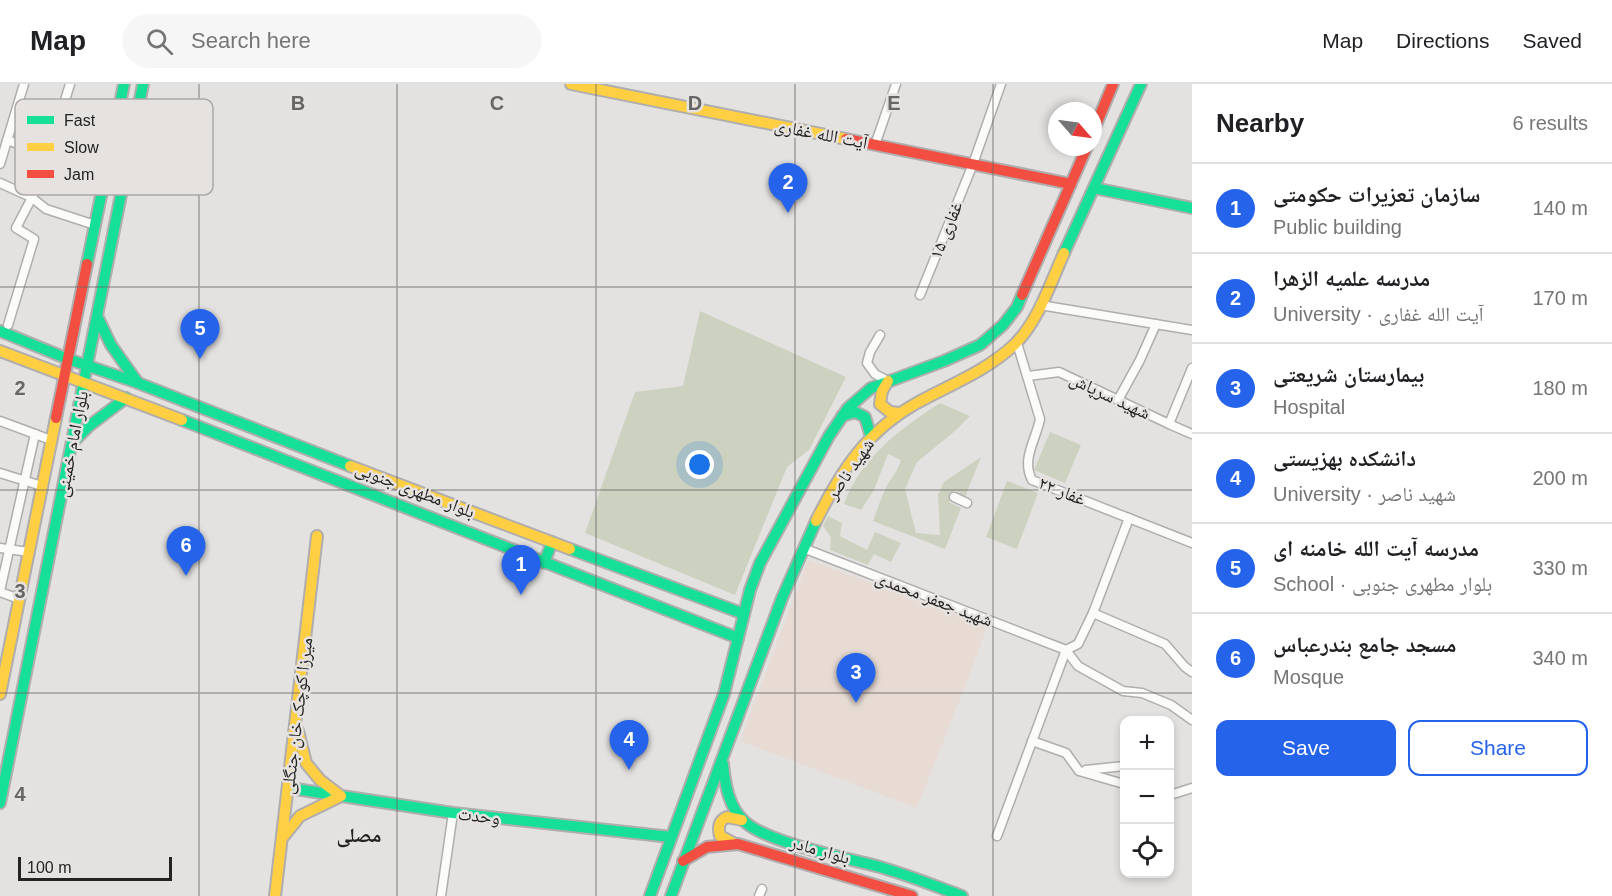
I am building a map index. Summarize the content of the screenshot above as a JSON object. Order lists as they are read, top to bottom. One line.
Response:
{"streets":{"main road":["آیت الله غفاری","بلوار امام خمینی","شهید ناصر","بلوار مطهری جنوبی","میرزا کوچک خان جنگلی","وحدت","بلوار مادر"],"street":["غفاری ۱۵","شهید سرپاش","غفار ۲۲","شهید جعفر محمدی"]},"crossings":[["آیت الله غفاری","غفاری ۱۵"],["آیت الله غفاری","شهید ناصر"],["شهید سرپاش","غفار ۲۲"],["بلوار امام خمینی","بلوار مطهری جنوبی"],["شهید ناصر","بلوار مطهری جنوبی"],["شهید ناصر","غفار ۲۲"],["شهید ناصر","شهید جعفر محمدی"],["شهید ناصر","وحدت"],["شهید ناصر","بلوار مادر"],["میرزا کوچک خان جنگلی","وحدت"]],"districts":["مصلی"],"legend":["Fast","Slow","Jam"],"scale_bar":"100 m","north":"bottom right","page":{"header":"Map","search":"Search here","nav":["Map","Directions","Saved"],"heading":["Nearby","6 results"],"list":[{"mark":"1","name":"سازمان تعزیرات حکومتی","note":"Public building","value":"140 m"},{"mark":"2","name":"مدرسه علمیه الزهرا","note":"University · آیت الله غفاری","value":"170 m"},{"mark":"3","name":"بیمارستان شریعتی","note":"Hospital","value":"180 m"},{"mark":"4","name":"دانشکده بهزیستی","note":"University · شهید ناصر","value":"200 m"},{"mark":"5","name":"مدرسه آیت الله خامنه ای","note":"School · بلوار مطهری جنوبی","value":"330 m"},{"mark":"6","name":"مسجد جامع بندرعباس","note":"Mosque","value":"340 m"}],"pins":["2","5","6","1","3","4"],"buttons":["Save","Share"],"map_buttons":["+","−"],"scale":"100 m"},"grid":{"columns":["B","C","D","E"],"rows":["2","3","4"]}}
